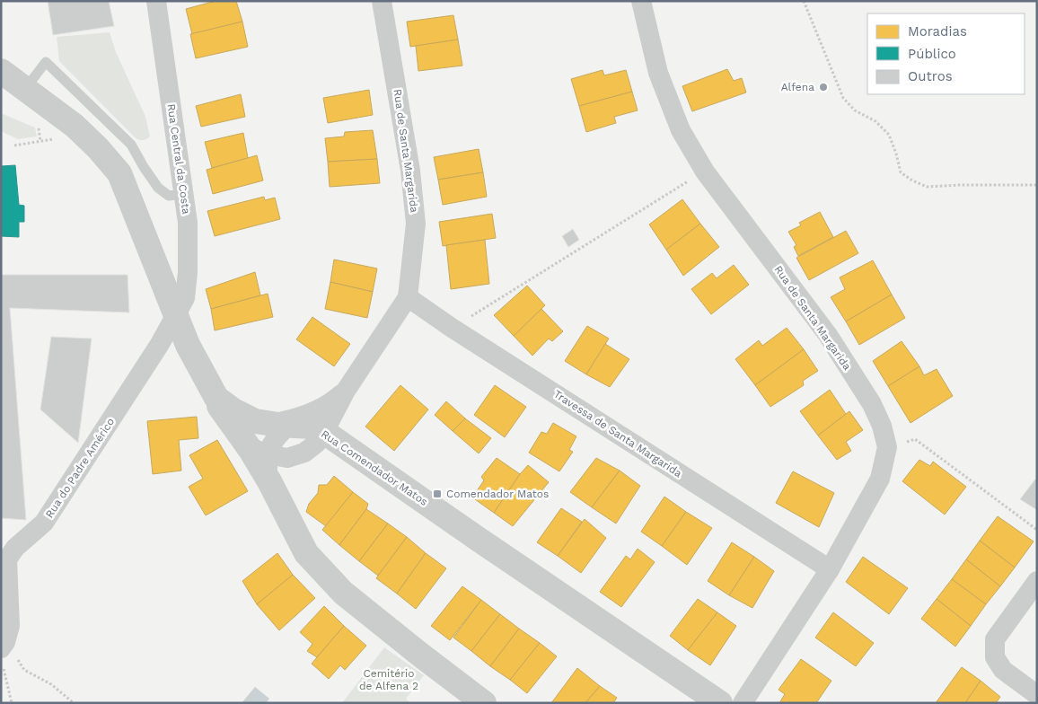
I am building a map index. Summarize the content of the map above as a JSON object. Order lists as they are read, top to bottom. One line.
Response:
{"streets":{"street":["Rua de Santa Margarida","Rua Central da Costa","Travessa de Santa Margarida","Rua do Padre Américo","Rua Comendador Matos"]},"crossings":[["Rua de Santa Margarida","Travessa de Santa Margarida"],["Rua de Santa Margarida","Rua Comendador Matos"],["Rua Central da Costa","Rua do Padre Américo"],["Rua Central da Costa","Rua Comendador Matos"],["Rua do Padre Américo","Rua Comendador Matos"]],"parks":["Cemitério de Alfena 2"],"places":{"other":["Alfena"],"transit":["Comendador Matos"]},"legend":["Moradias","Público","Outros"]}
